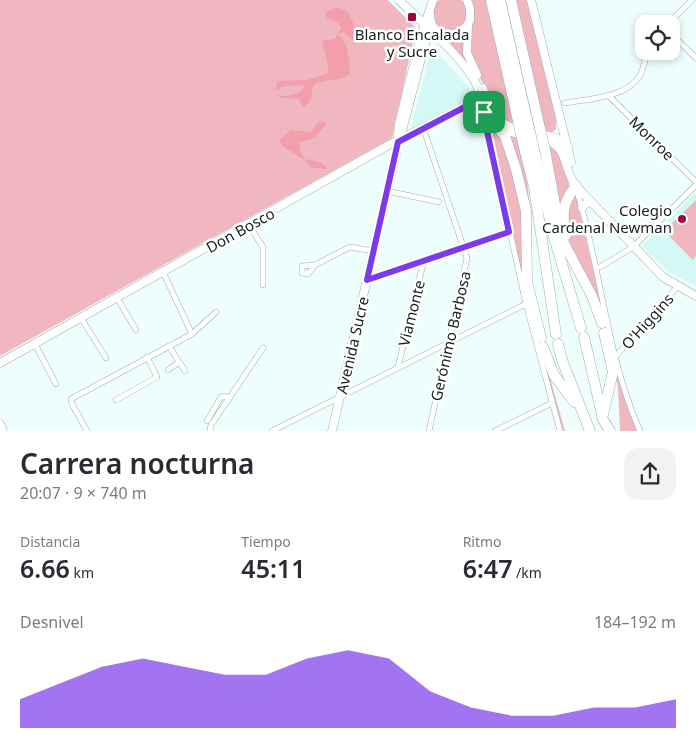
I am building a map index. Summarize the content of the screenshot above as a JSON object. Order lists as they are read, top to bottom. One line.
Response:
{"streets":{"main road":["Don Bosco","Avenida Sucre"],"street":["Monroe","Viamonte","O'Higgins","Gerónimo Barbosa"]},"crossings":[["Don Bosco","Gerónimo Barbosa"],["Don Bosco","Avenida Sucre"]],"places":{"transit":["Blanco Encalada y Sucre"],"other":["Colegio Cardenal Newman"]},"page":{"heading":["Carrera nocturna","20:07 · 9 × 740 m"],"stats":[["Distancia","6.66 km"],["Tiempo","45:11"],["Ritmo","6:47 /km"]],"chart":["Desnivel","184–192 m"]}}
